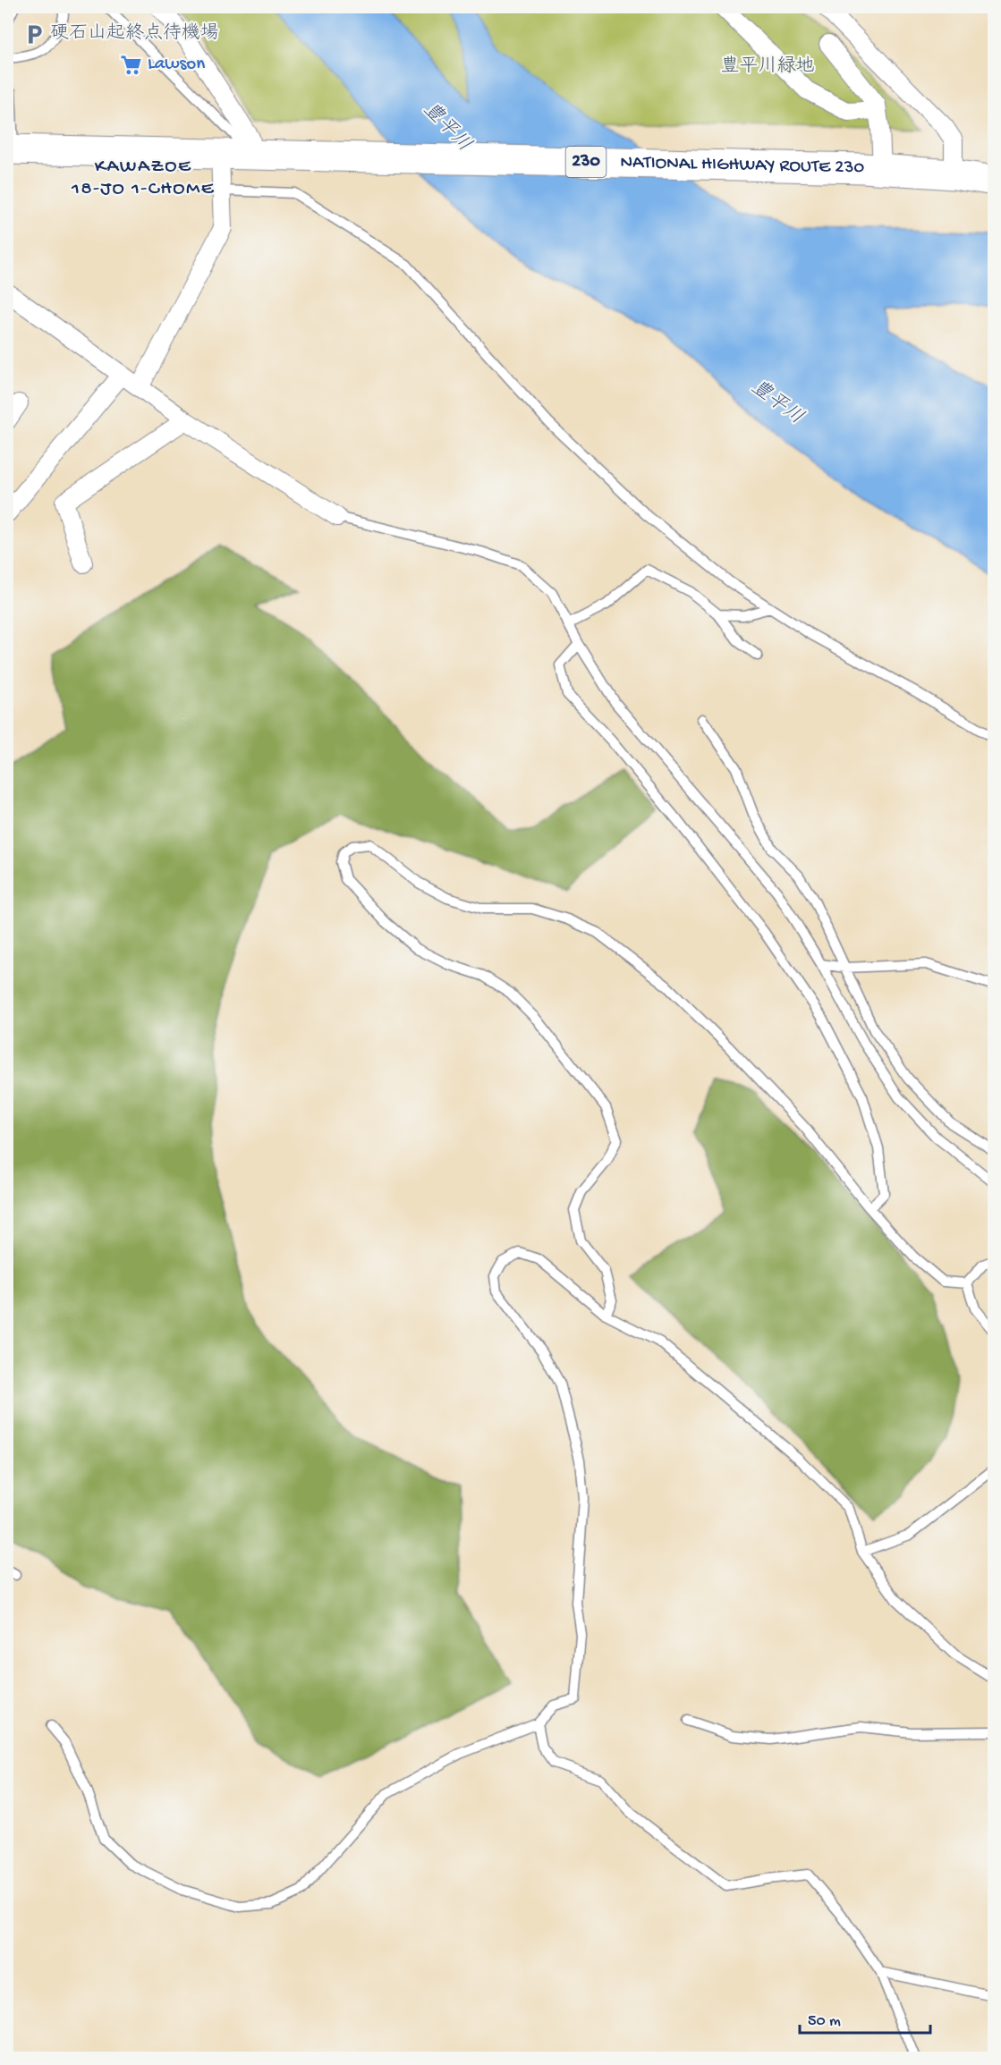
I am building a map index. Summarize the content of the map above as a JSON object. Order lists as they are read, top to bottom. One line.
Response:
{"streets":{"highway":["230","NATIONAL HIGHWAY ROUTE 230"]},"districts":["KAWAZOE 18-JO 1-CHOME"],"water":["豊平川"],"parks":["豊平川緑地"],"places":{"parking":["硬石山起終点待機場"],"supermarket":["Lawson"]},"scale_bar":"50 m"}
